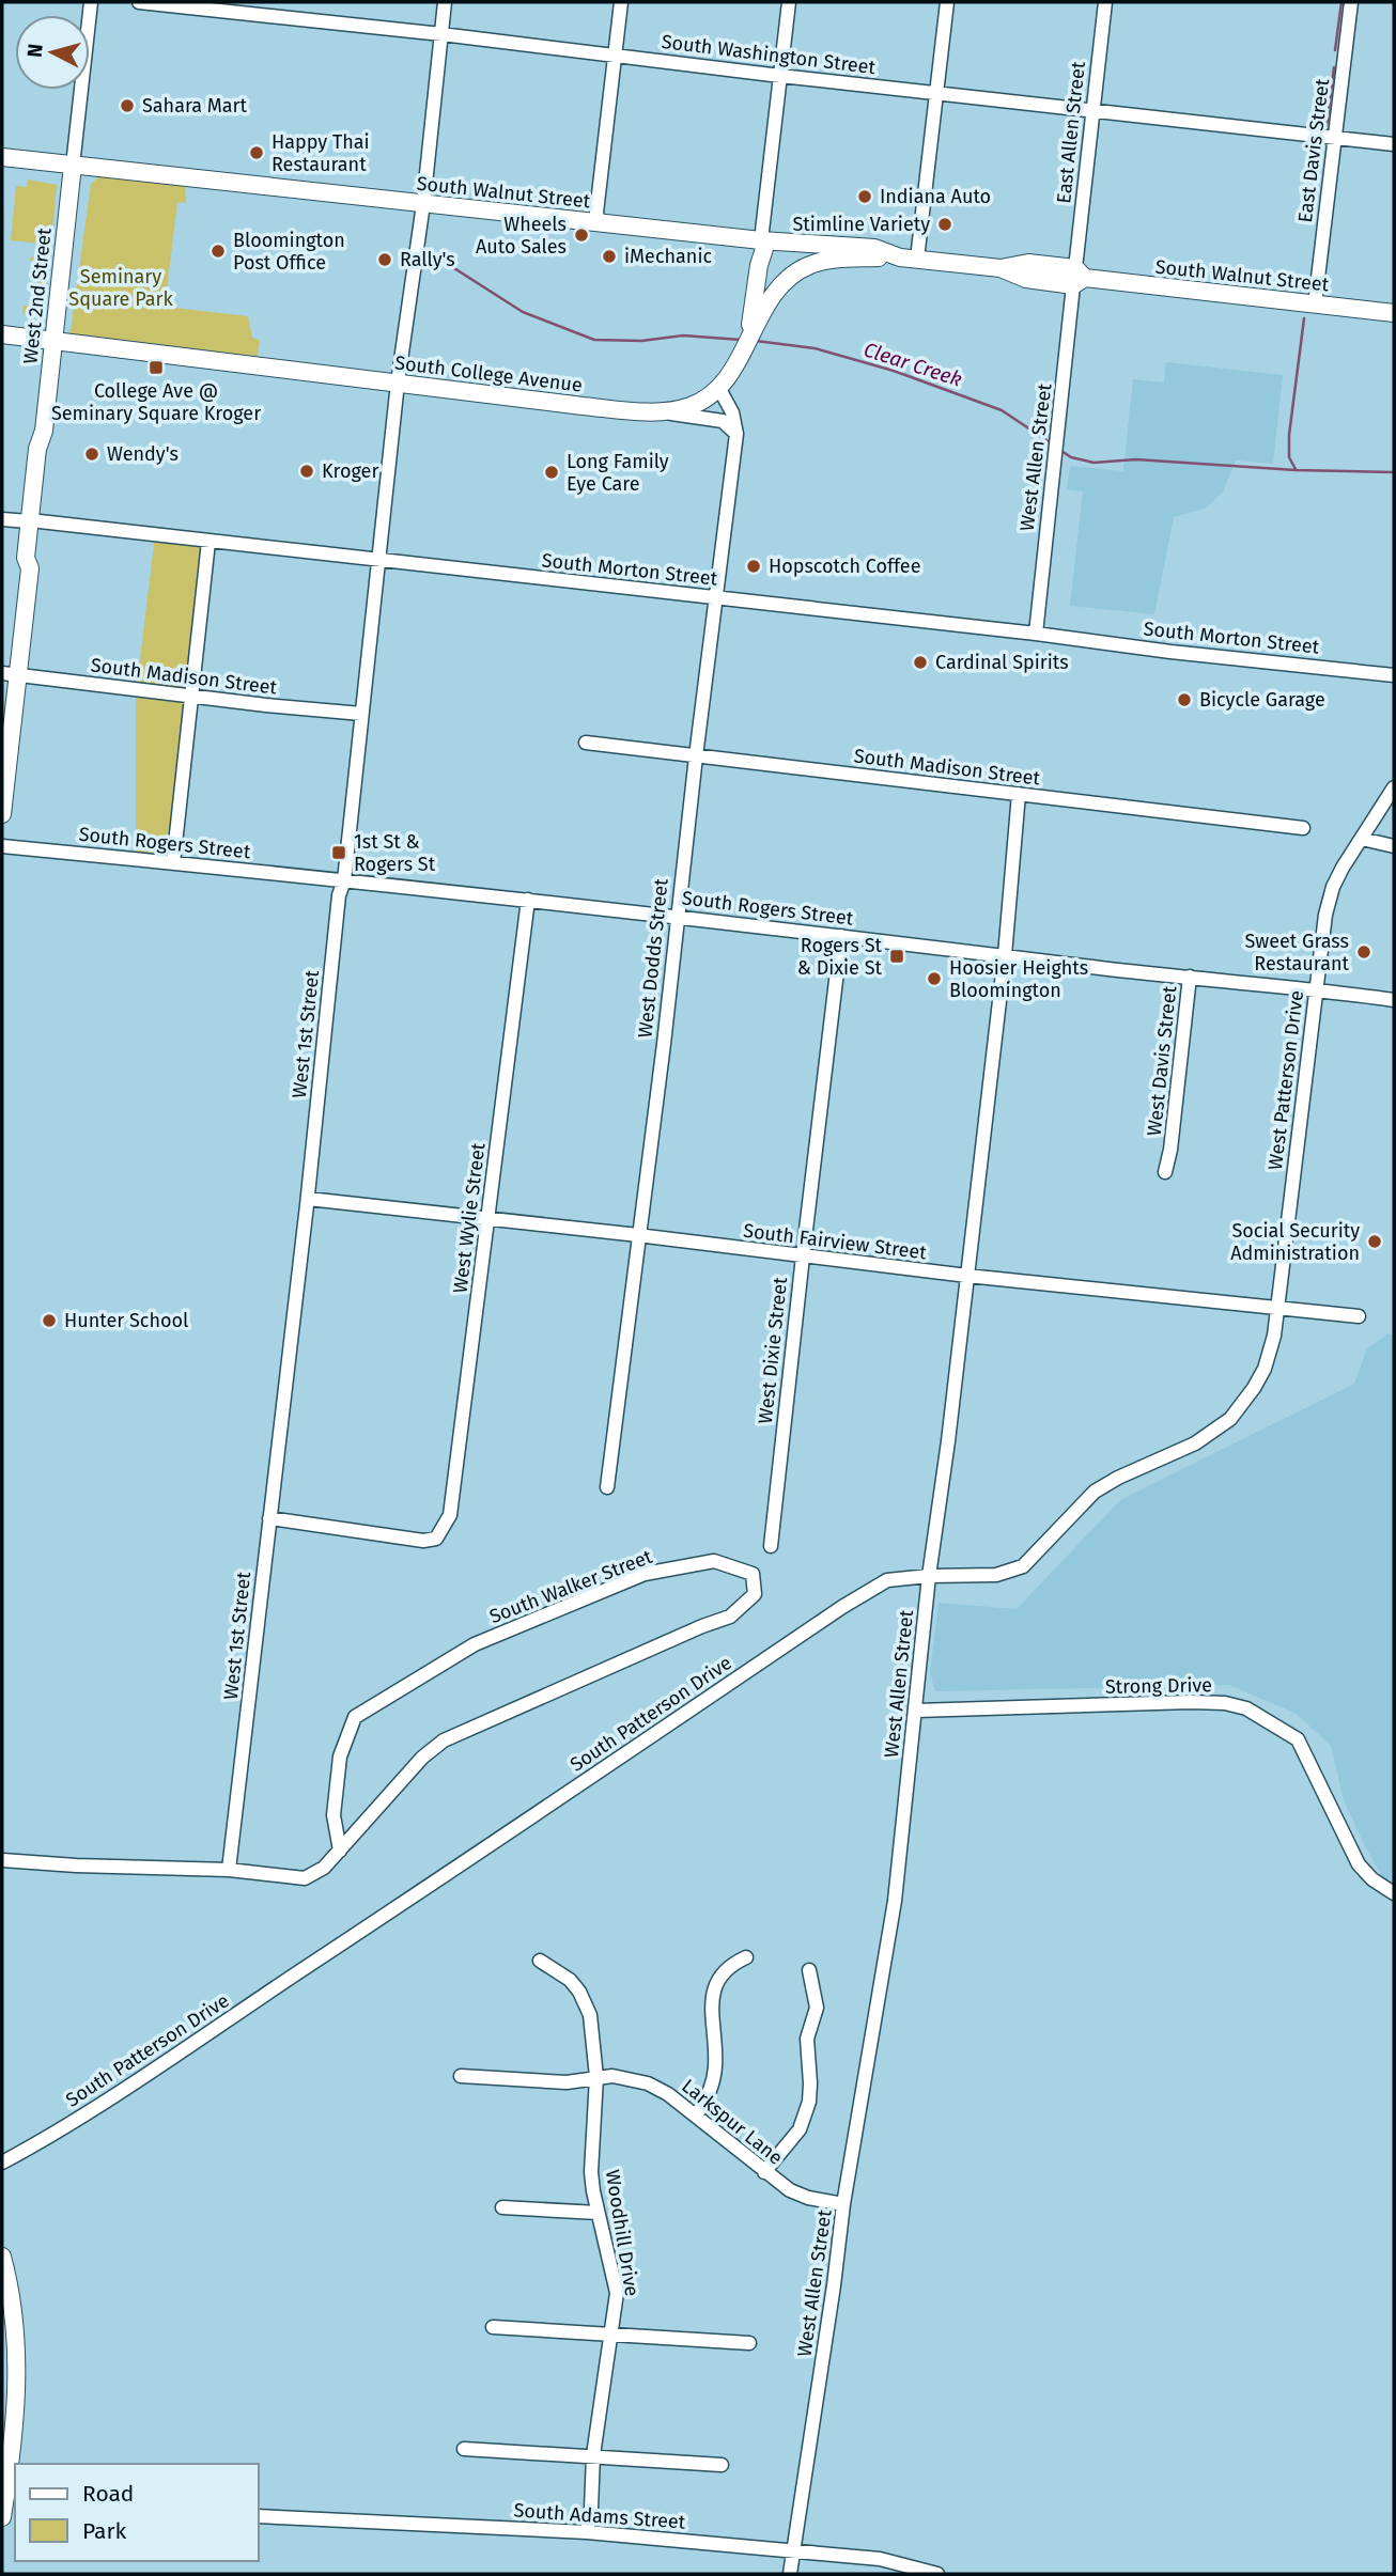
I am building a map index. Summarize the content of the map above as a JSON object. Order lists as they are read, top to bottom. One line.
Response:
{"streets":{"main road":["South Walnut Street","West 2nd Street","South College Avenue"],"street":["South Washington Street","East Allen Street","East Davis Street","West Allen Street","South Morton Street","South Madison Street","South Rogers Street","West Dodds Street","West 1st Street","West Davis Street","West Patterson Drive","West Wylie Street","South Fairview Street","West Dixie Street","South Walker Street","Strong Drive","South Patterson Drive","Larkspur Lane","Woodhill Drive","South Adams Street"]},"crossings":[["South Washington Street","East Allen Street"],["South Washington Street","East Davis Street"],["South Washington Street","West 1st Street"],["East Allen Street","South Walnut Street"],["East Allen Street","West Allen Street"],["East Davis Street","South Walnut Street"],["South Walnut Street","West 2nd Street"],["South Walnut Street","West Allen Street"],["South Walnut Street","West 1st Street"],["West 2nd Street","South College Avenue"],["West 2nd Street","South Morton Street"],["West 2nd Street","South Madison Street"],["South College Avenue","West Dodds Street"],["South College Avenue","West 1st Street"],["West Allen Street","South Morton Street"],["West Allen Street","South Madison Street"],["West Allen Street","South Rogers Street"],["West Allen Street","South Fairview Street"],["West Allen Street","Strong Drive"],["West Allen Street","South Patterson Drive"],["West Allen Street","Larkspur Lane"],["West Allen Street","South Adams Street"],["South Morton Street","West Dodds Street"],["South Morton Street","West 1st Street"],["South Madison Street","West Dodds Street"],["South Madison Street","West 1st Street"],["South Rogers Street","West Dodds Street"],["South Rogers Street","West 1st Street"],["South Rogers Street","West Davis Street"],["South Rogers Street","West Patterson Drive"],["South Rogers Street","West Wylie Street"],["South Rogers Street","West Dixie Street"],["West Dodds Street","South Fairview Street"],["West 1st Street","West Wylie Street"],["West 1st Street","South Fairview Street"],["West 1st Street","South Walker Street"],["West Patterson Drive","South Fairview Street"],["West Patterson Drive","South Patterson Drive"],["West Wylie Street","South Fairview Street"],["South Fairview Street","West Dixie Street"],["South Fairview Street","South Patterson Drive"],["Larkspur Lane","Woodhill Drive"],["Woodhill Drive","South Adams Street"]],"water":["Clear Creek"],"parks":["Seminary Square Park"],"places":{"other":["Sahara Mart","Happy Thai Restaurant","Indiana Auto","Stimline Variety","Wheels Auto Sales","Bloomington Post Office","iMechanic","Rally's","Wendy's","Kroger","Long Family Eye Care","Hopscotch Coffee","Cardinal Spirits","Bicycle Garage","Sweet Grass Restaurant","Hoosier Heights Bloomington","Social Security Administration","Hunter School"],"transit":["College Ave @ Seminary Square Kroger","1st St & Rogers St","Rogers St & Dixie St"]},"legend":["Road","Park"],"north":"left"}
